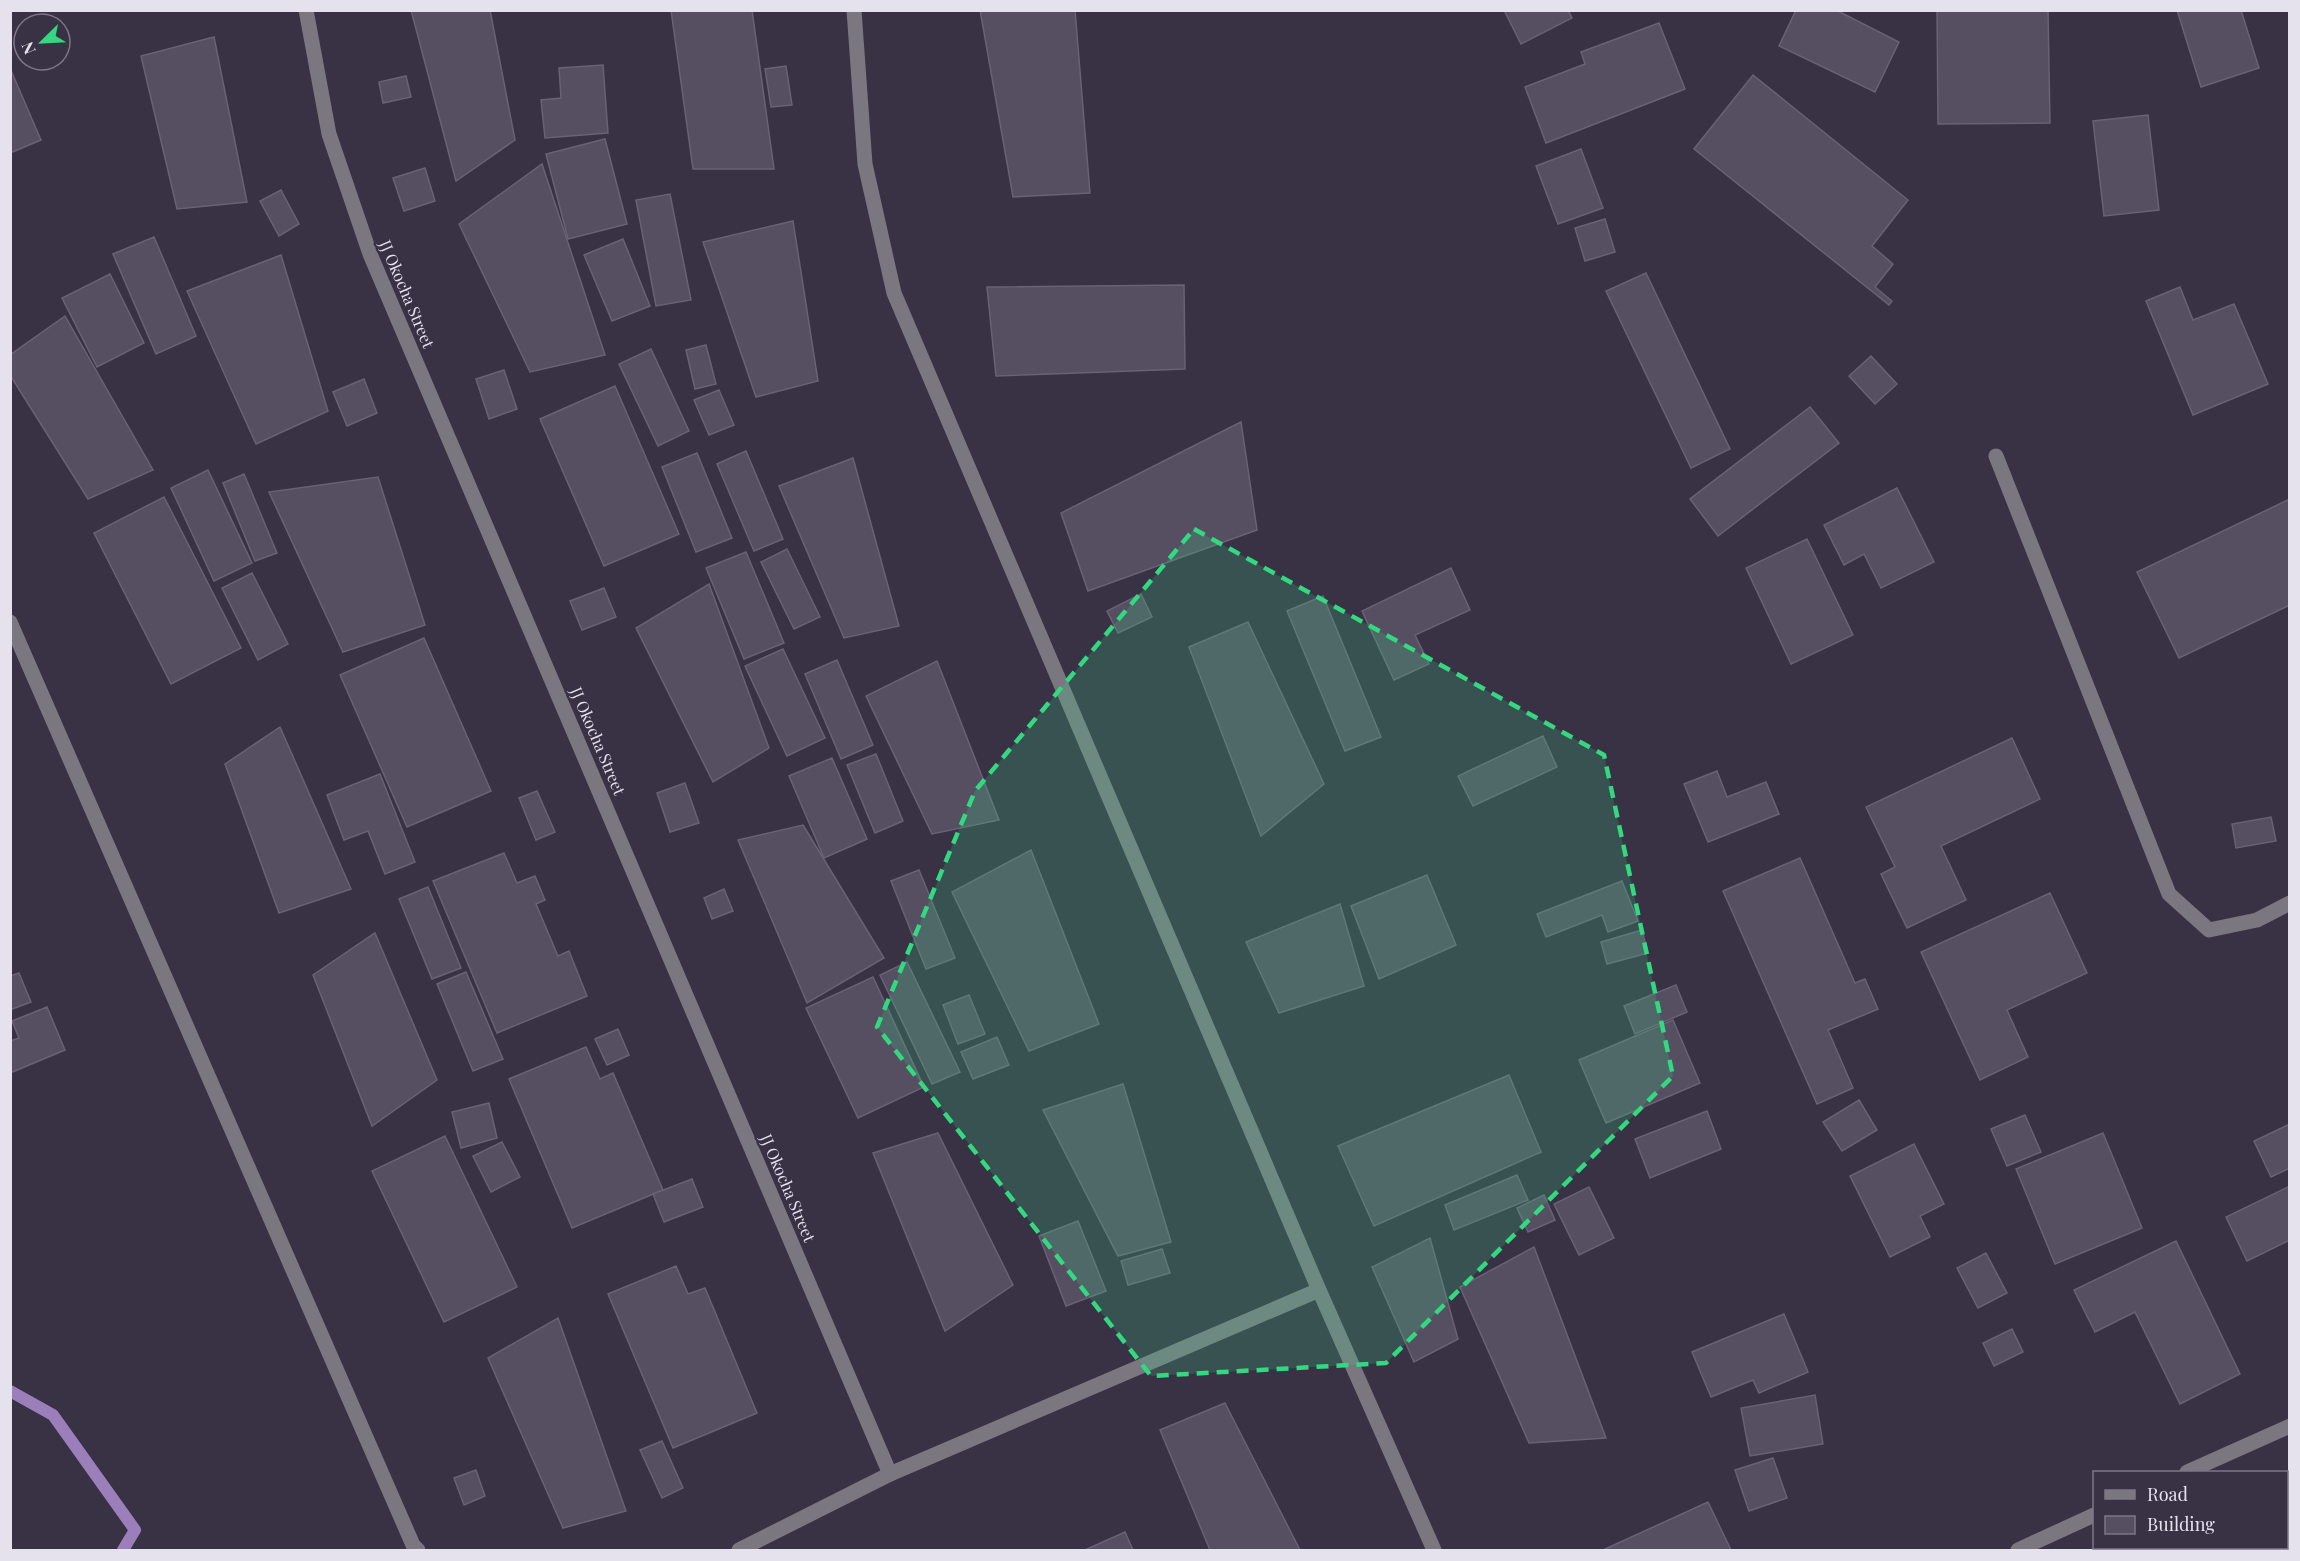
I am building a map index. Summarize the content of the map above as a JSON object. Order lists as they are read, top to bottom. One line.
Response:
{"streets":{"street":["JJ Okocha Street"]},"legend":["Road","Building"],"north":"bottom left"}
